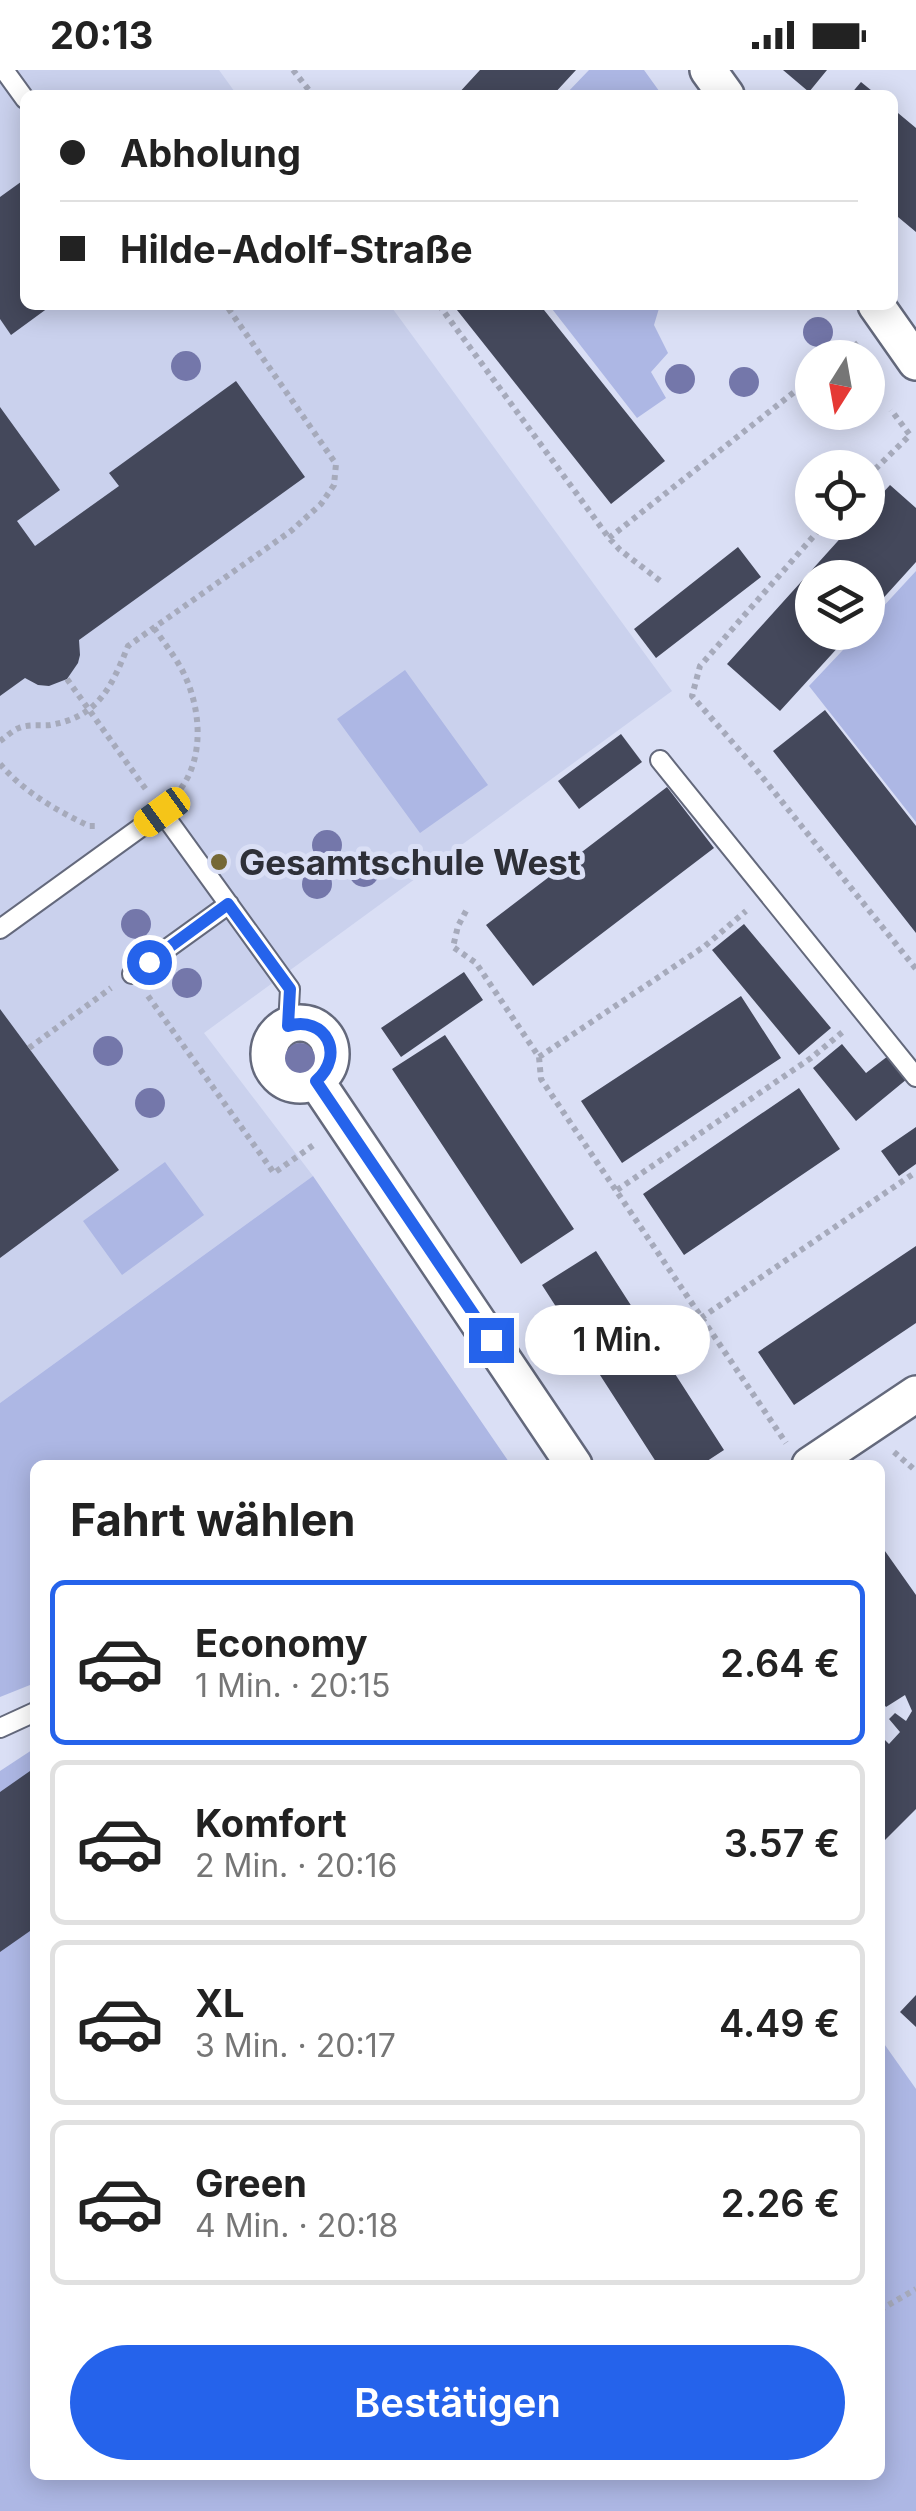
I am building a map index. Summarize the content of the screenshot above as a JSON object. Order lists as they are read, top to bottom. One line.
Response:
{"places":["Gesamtschule West"],"north":"bottom","page":{"status":"20:13","banner":["Abholung","Hilde-Adolf-Straße"],"bubble":"1 Min.","heading":"Fahrt wählen","list":[{"name":"Economy","note":"1 Min. · 20:15","value":"2.64 €"},{"name":"Komfort","note":"2 Min. · 20:16","value":"3.57 €"},{"name":"XL","note":"3 Min. · 20:17","value":"4.49 €"},{"name":"Green","note":"4 Min. · 20:18","value":"2.26 €"}],"buttons":"Bestätigen"}}
